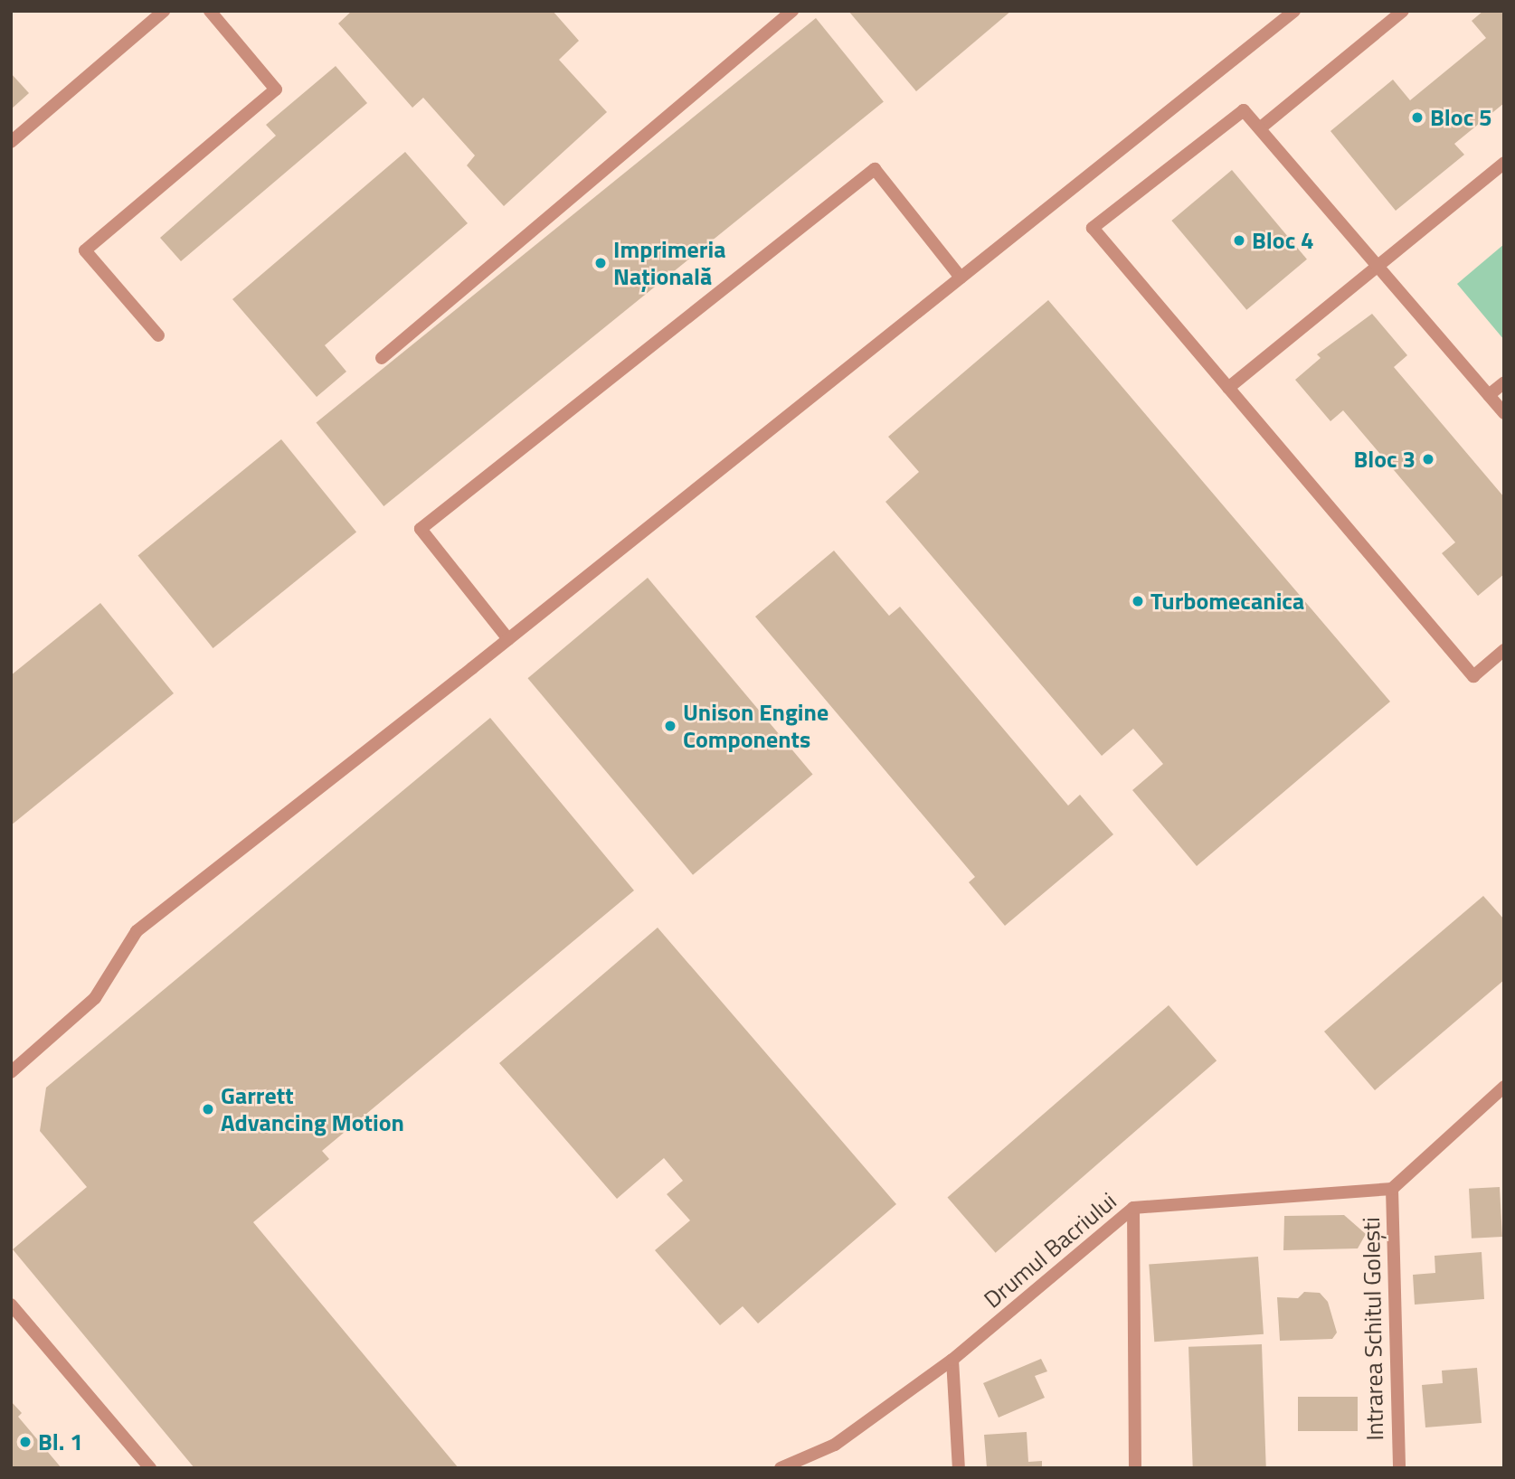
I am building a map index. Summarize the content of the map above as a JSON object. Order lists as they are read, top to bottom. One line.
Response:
{"streets":{"street":["Drumul Bacriului","Intrarea Schitul Golești"]},"crossings":[["Drumul Bacriului","Intrarea Schitul Golești"]],"places":["Bloc 5","Bloc 4","Imprimeria Națională","Bloc 3","Turbomecanica","Unison Engine Components","Garrett Advancing Motion","Bl. 1"]}
